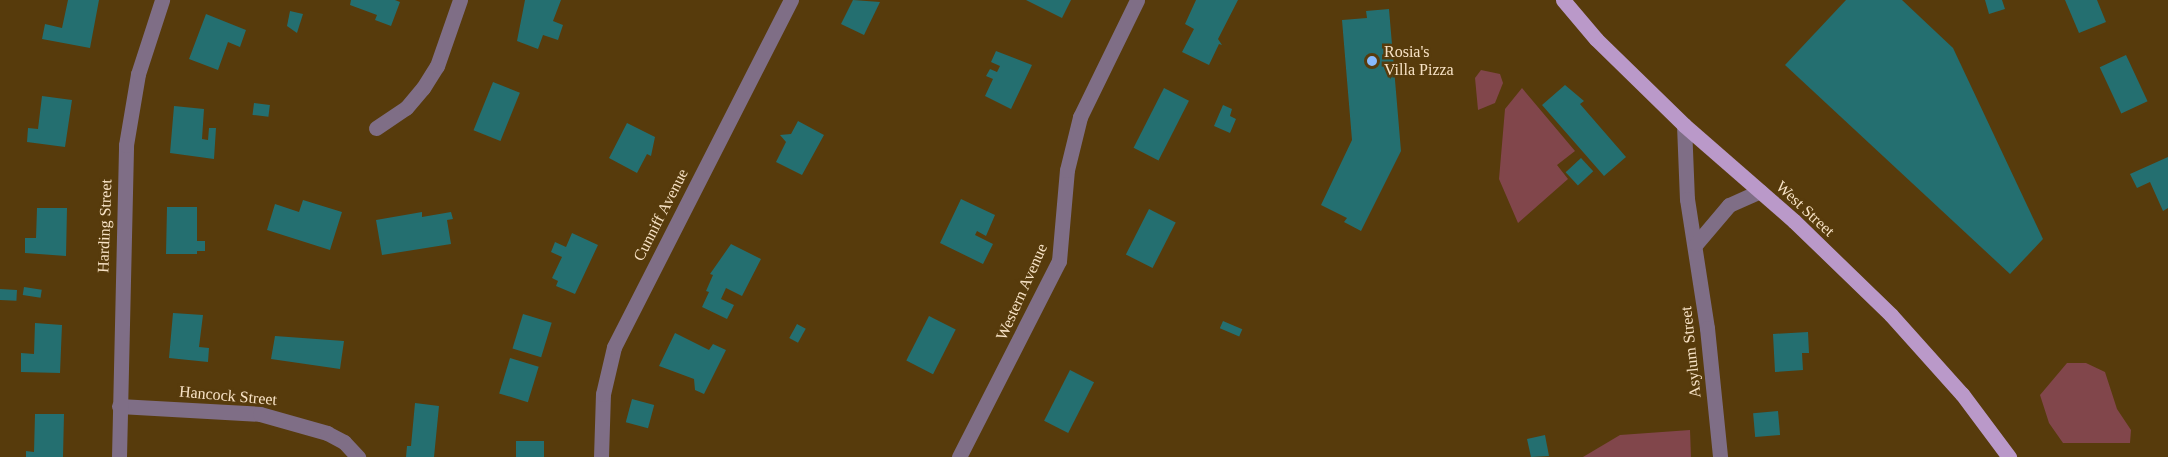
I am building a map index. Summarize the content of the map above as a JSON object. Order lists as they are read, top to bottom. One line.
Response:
{"streets":{"main road":["West Street"],"street":["Cunniff Avenue","Harding Street","Western Avenue","Asylum Street","Hancock Street"]},"crossings":[["West Street","Asylum Street"],["Harding Street","Hancock Street"]],"places":["Rosia's Villa Pizza"]}
